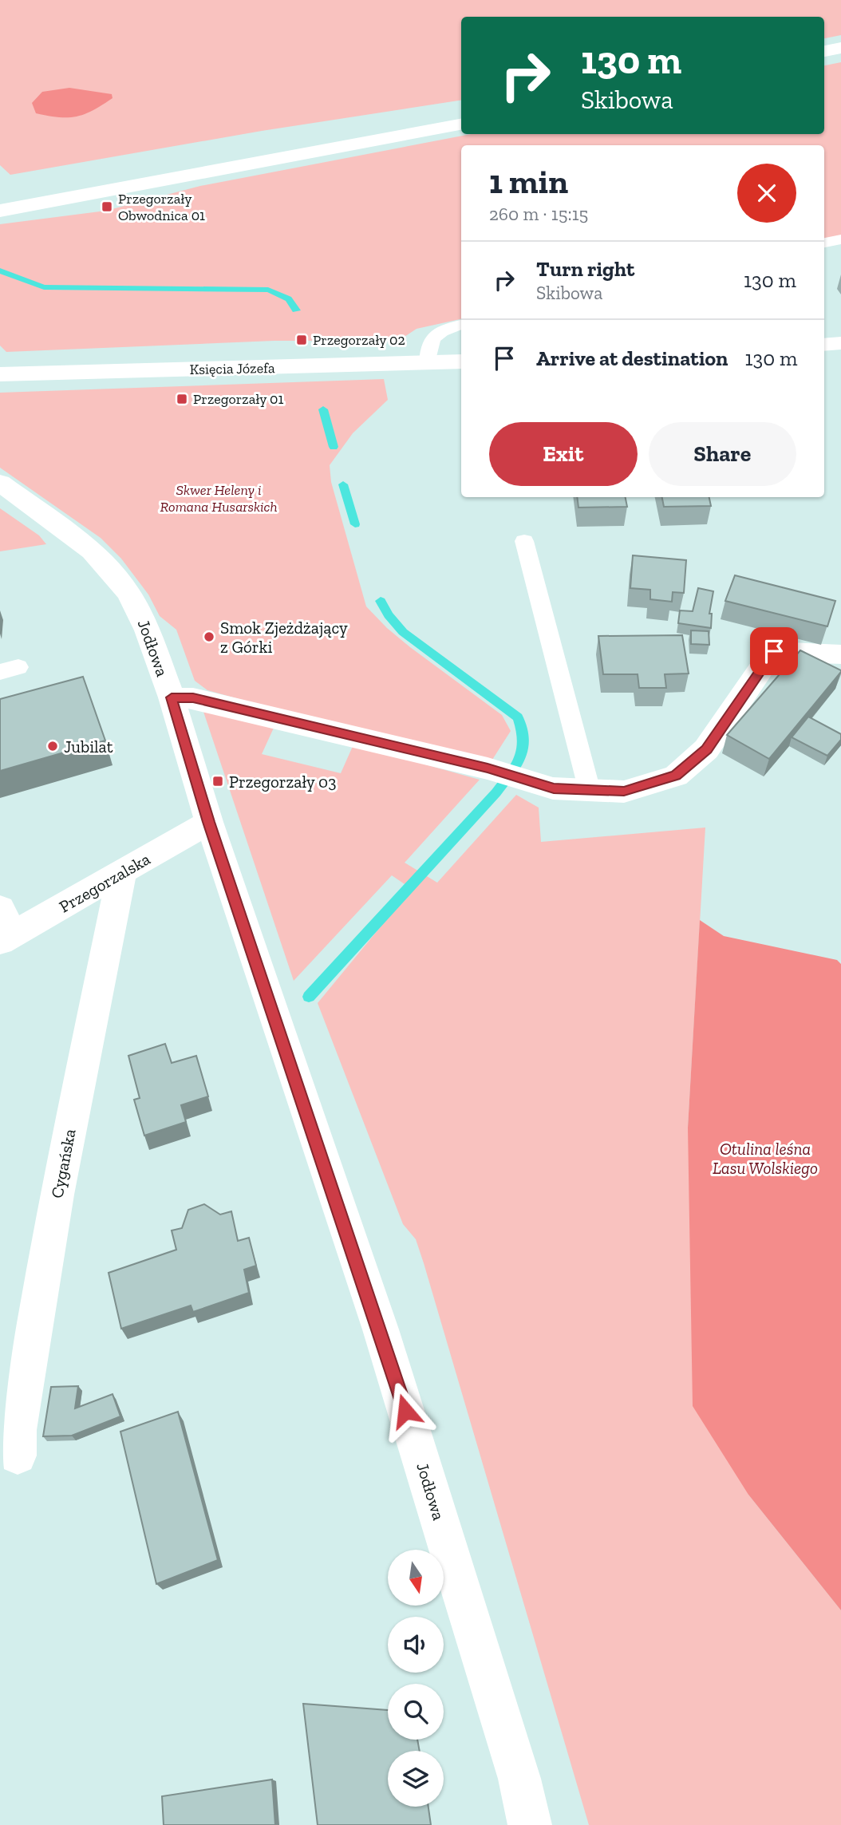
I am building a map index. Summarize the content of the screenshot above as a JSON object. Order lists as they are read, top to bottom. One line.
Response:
{"streets":{"street":["Księcia Józefa","Jodłowa","Przegorzalska","Cygańska"]},"crossings":[["Jodłowa","Przegorzalska"],["Przegorzalska","Cygańska"]],"parks":["Skwer Heleny i Romana Husarskich","Otulina leśna Lasu Wolskiego"],"places":{"transit":["Przegorzały Obwodnica 01","Przegorzały 02","Przegorzały 01","Przegorzały 03"],"other":["Smok Zjeżdżający z Górki","Jubilat"]},"north":"bottom","page":{"turn":["130 m","Skibowa"],"heading":["1 min","260 m · 15:15"],"list":[{"name":"Turn right","note":"Skibowa","value":"130 m"},{"name":"Arrive at destination","value":"130 m"}],"buttons":["Exit","Share"]}}
